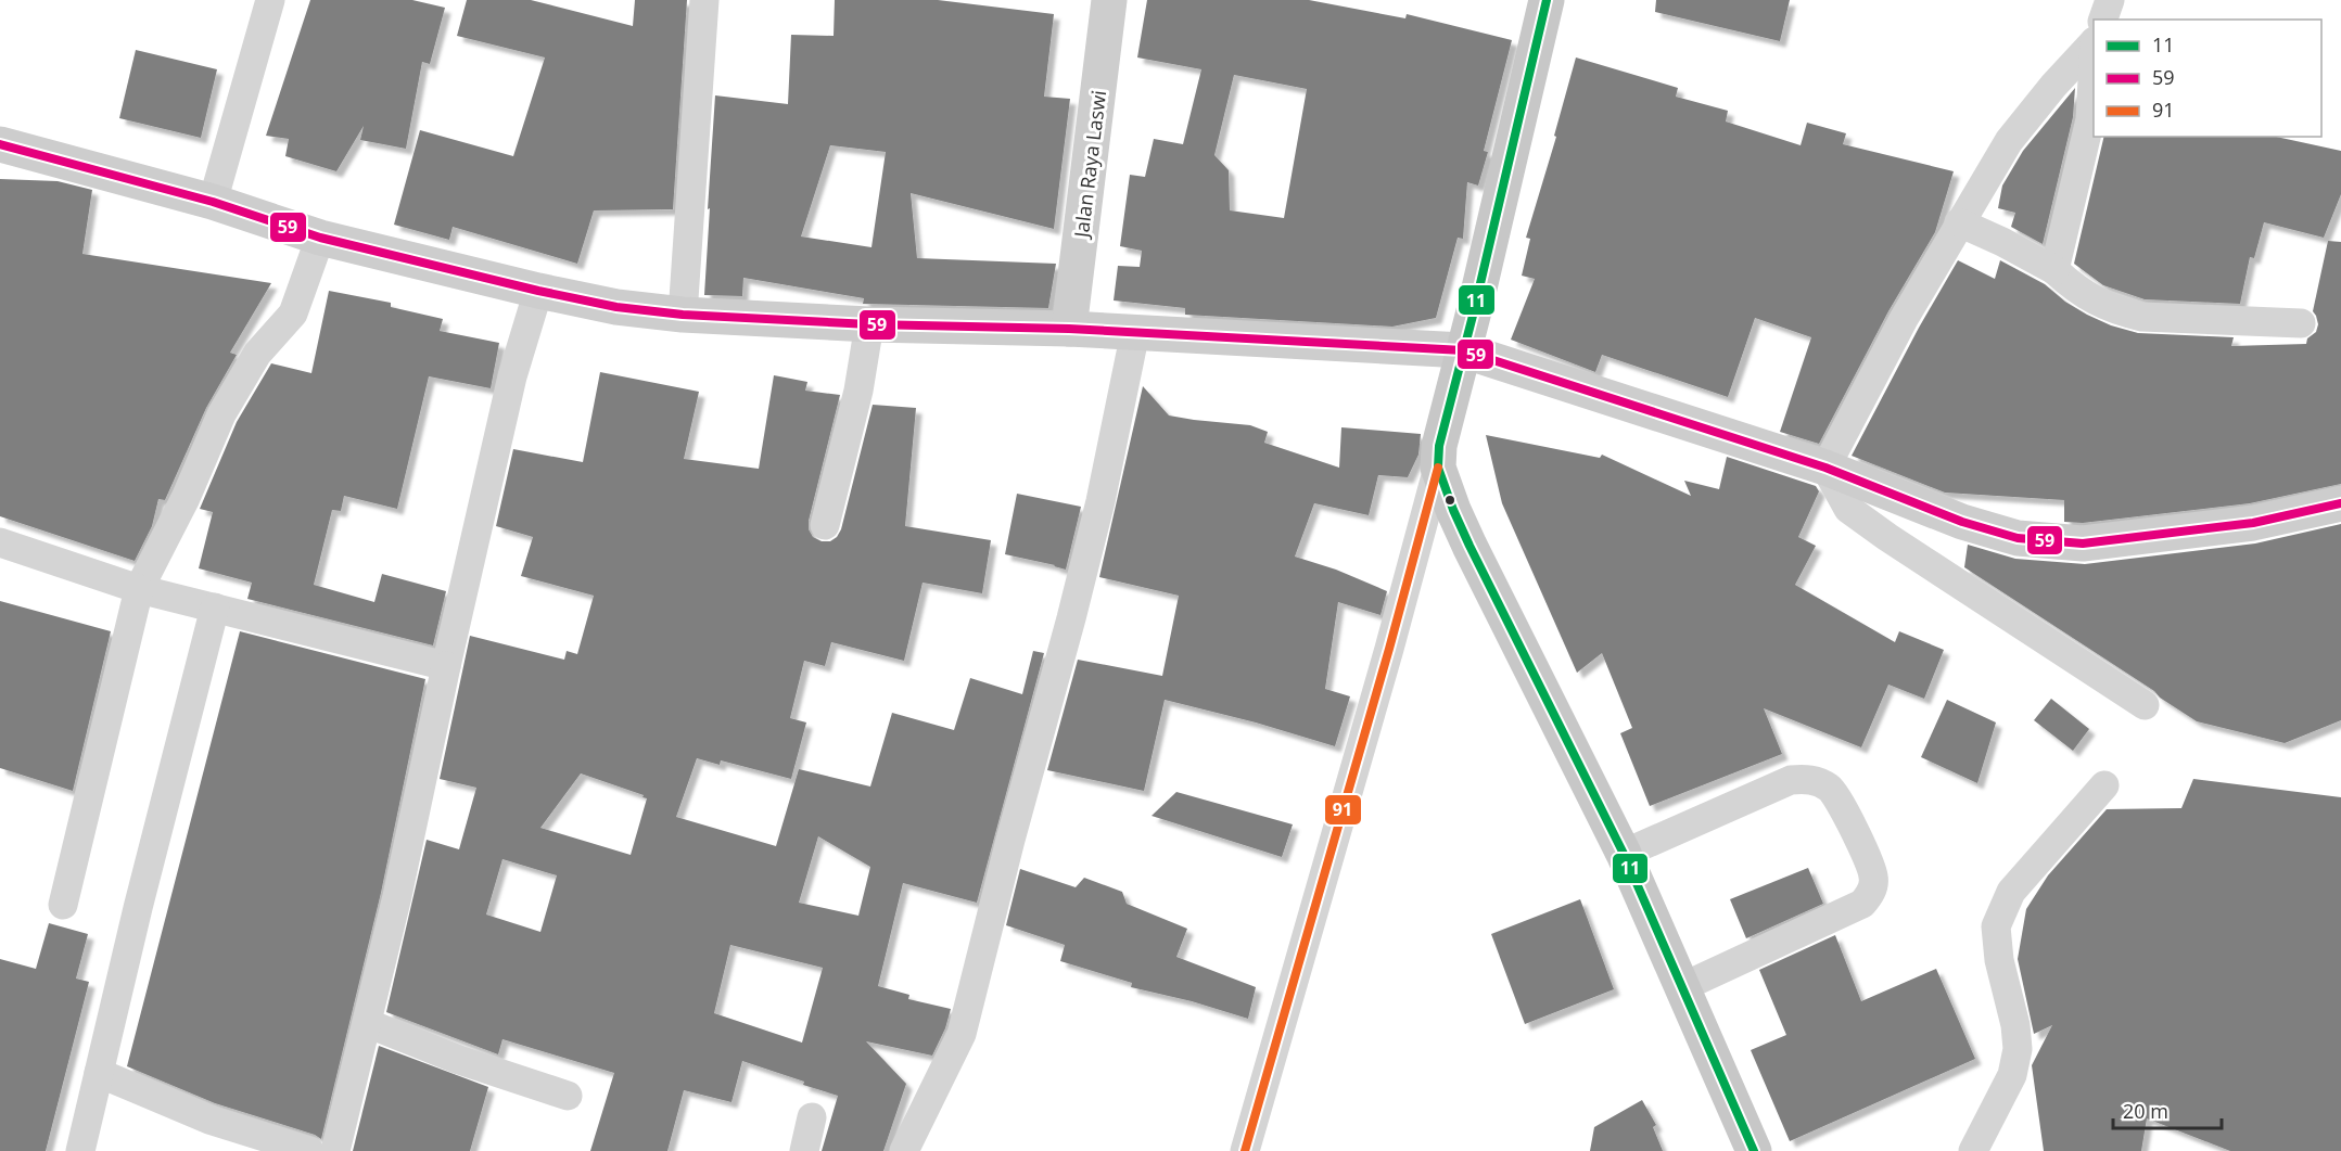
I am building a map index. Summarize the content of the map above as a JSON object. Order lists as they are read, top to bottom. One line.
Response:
{"streets":{"main road":["Jalan Raya Laswi"]},"lines":["transit line 11","transit line 59","transit line 91"],"legend":["11","59","91"],"scale_bar":"20 m"}
